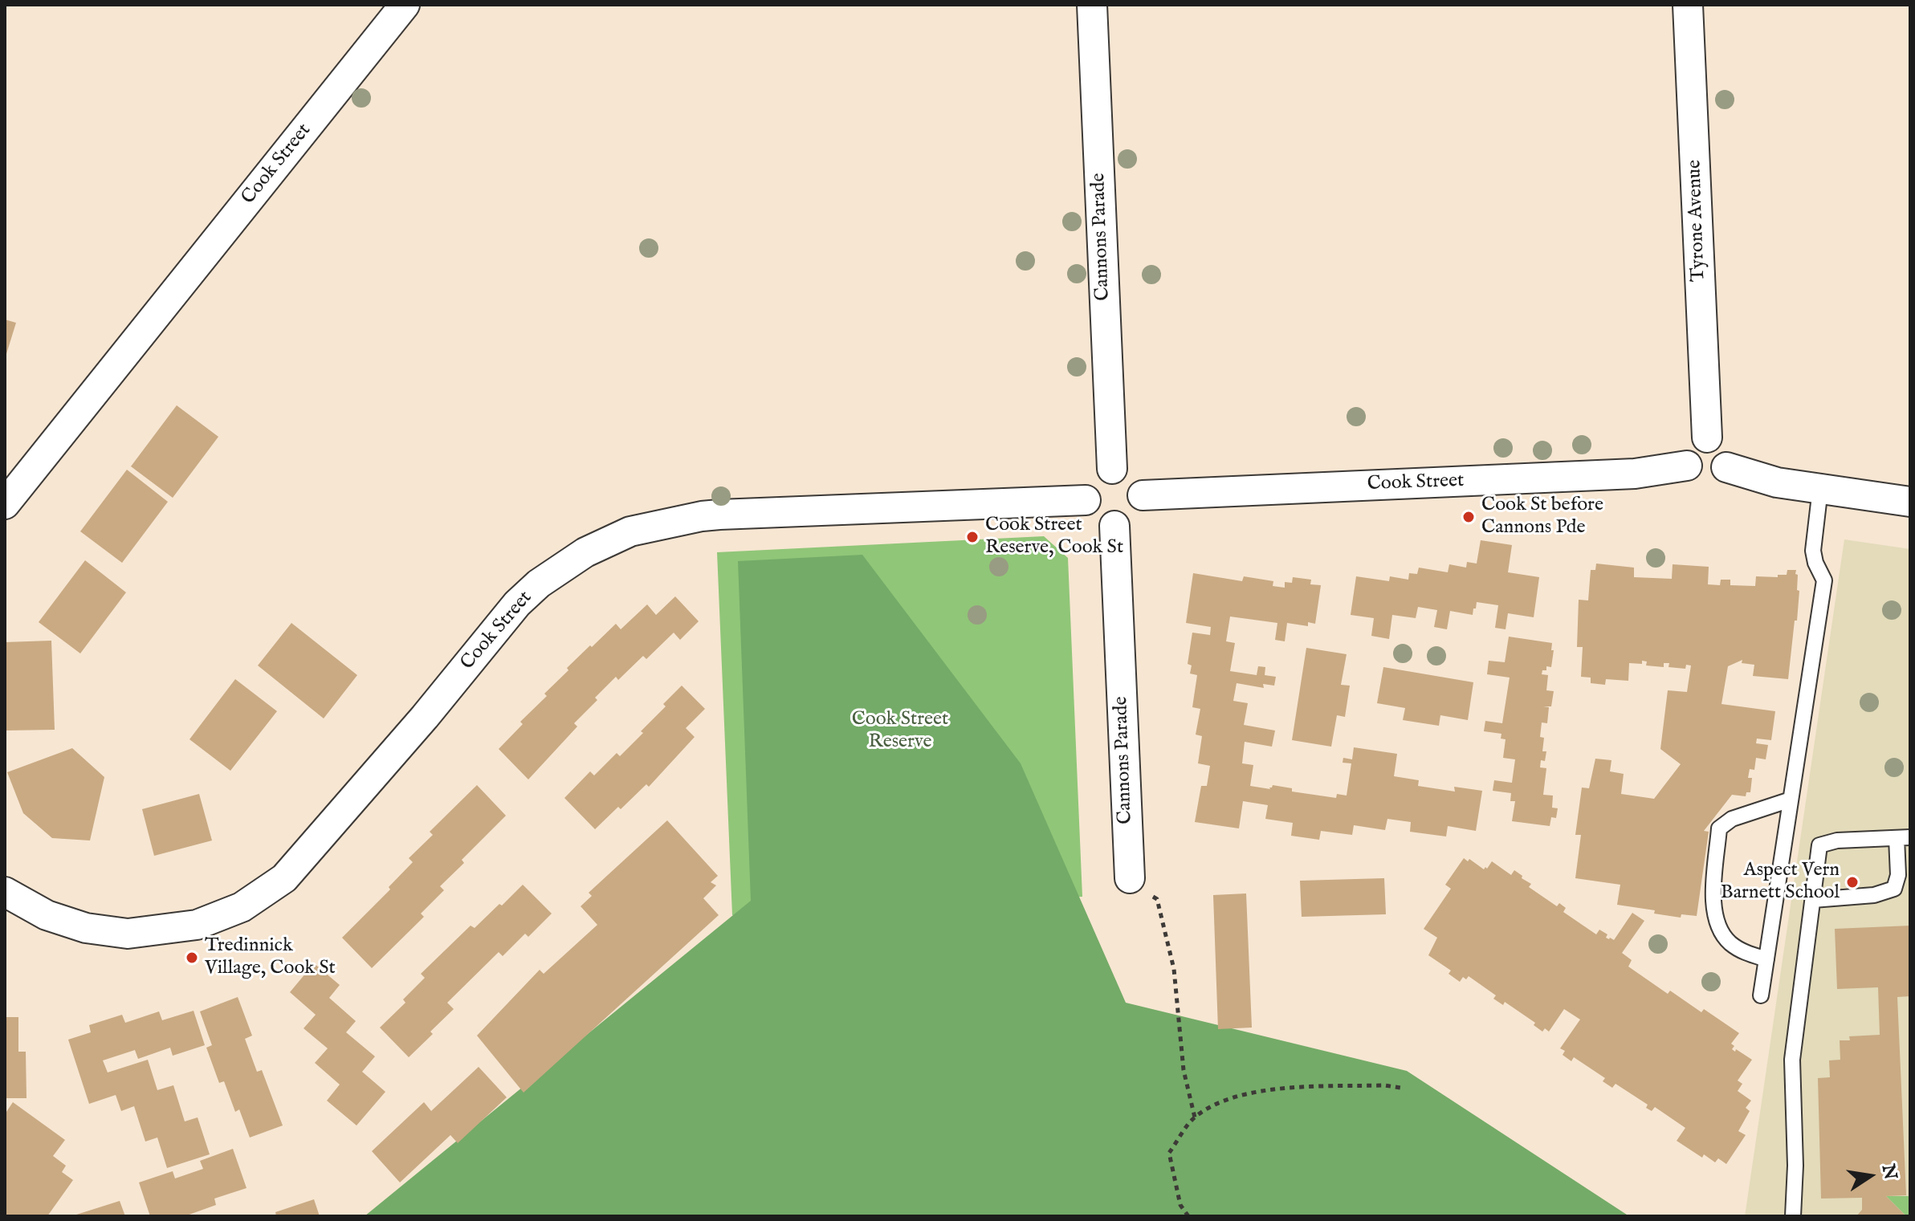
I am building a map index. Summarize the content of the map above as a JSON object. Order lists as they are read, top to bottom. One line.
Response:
{"streets":{"street":["Cook Street","Tyrone Avenue","Cannons Parade"]},"crossings":[["Cook Street","Tyrone Avenue"],["Cook Street","Cannons Parade"]],"parks":["Cook Street Reserve"],"places":["Cook St before Cannons Pde","Cook Street Reserve, Cook St","Aspect Vern Barnett School","Tredinnick Village, Cook St"],"north":"right"}
